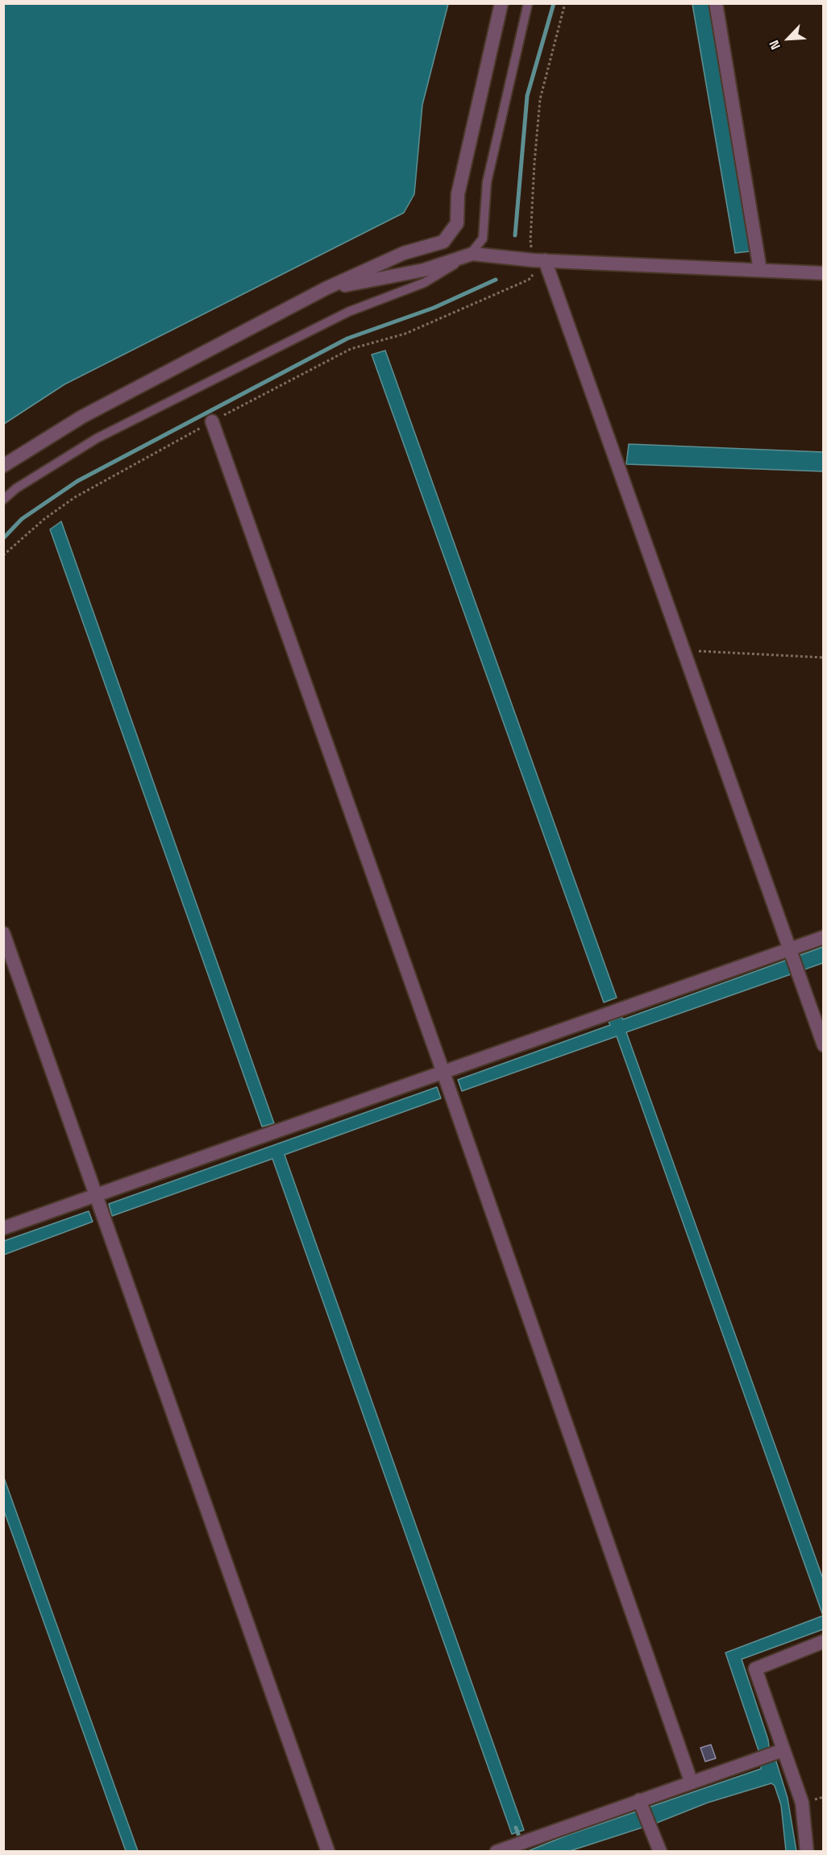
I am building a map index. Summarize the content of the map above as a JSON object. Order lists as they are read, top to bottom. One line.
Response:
{"north":"bottom left"}
